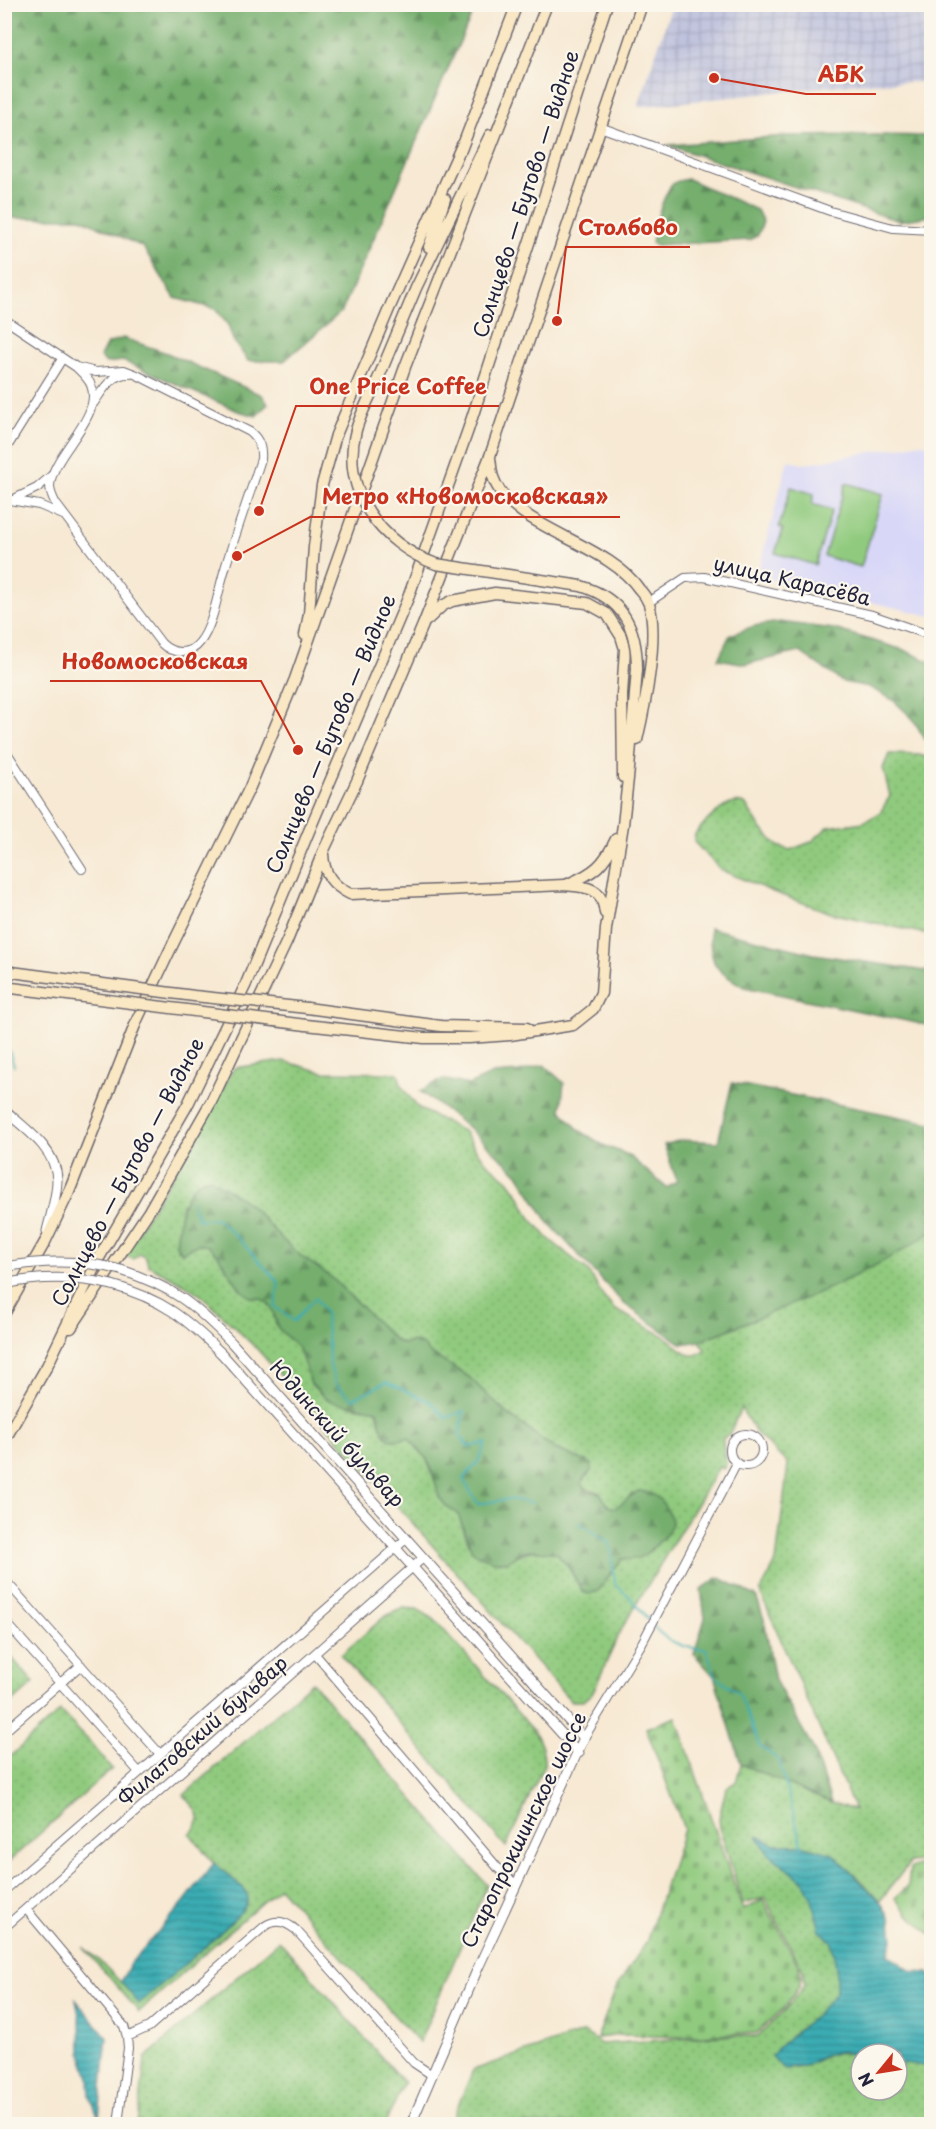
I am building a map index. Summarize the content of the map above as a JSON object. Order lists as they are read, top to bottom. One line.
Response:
{"streets":{"main road":["Солнцево — Бутово — Видное"],"street":["улица Карасёва","Юдинский бульвар","Филатовский бульвар","Старопрокшинское шоссе"]},"crossings":[["Юдинский бульвар","Филатовский бульвар"],["Юдинский бульвар","Старопрокшинское шоссе"]],"places":["АБК","Столбово","One Price Coffee","Метро «Новомосковская»","Новомосковская"],"north":"bottom left"}
